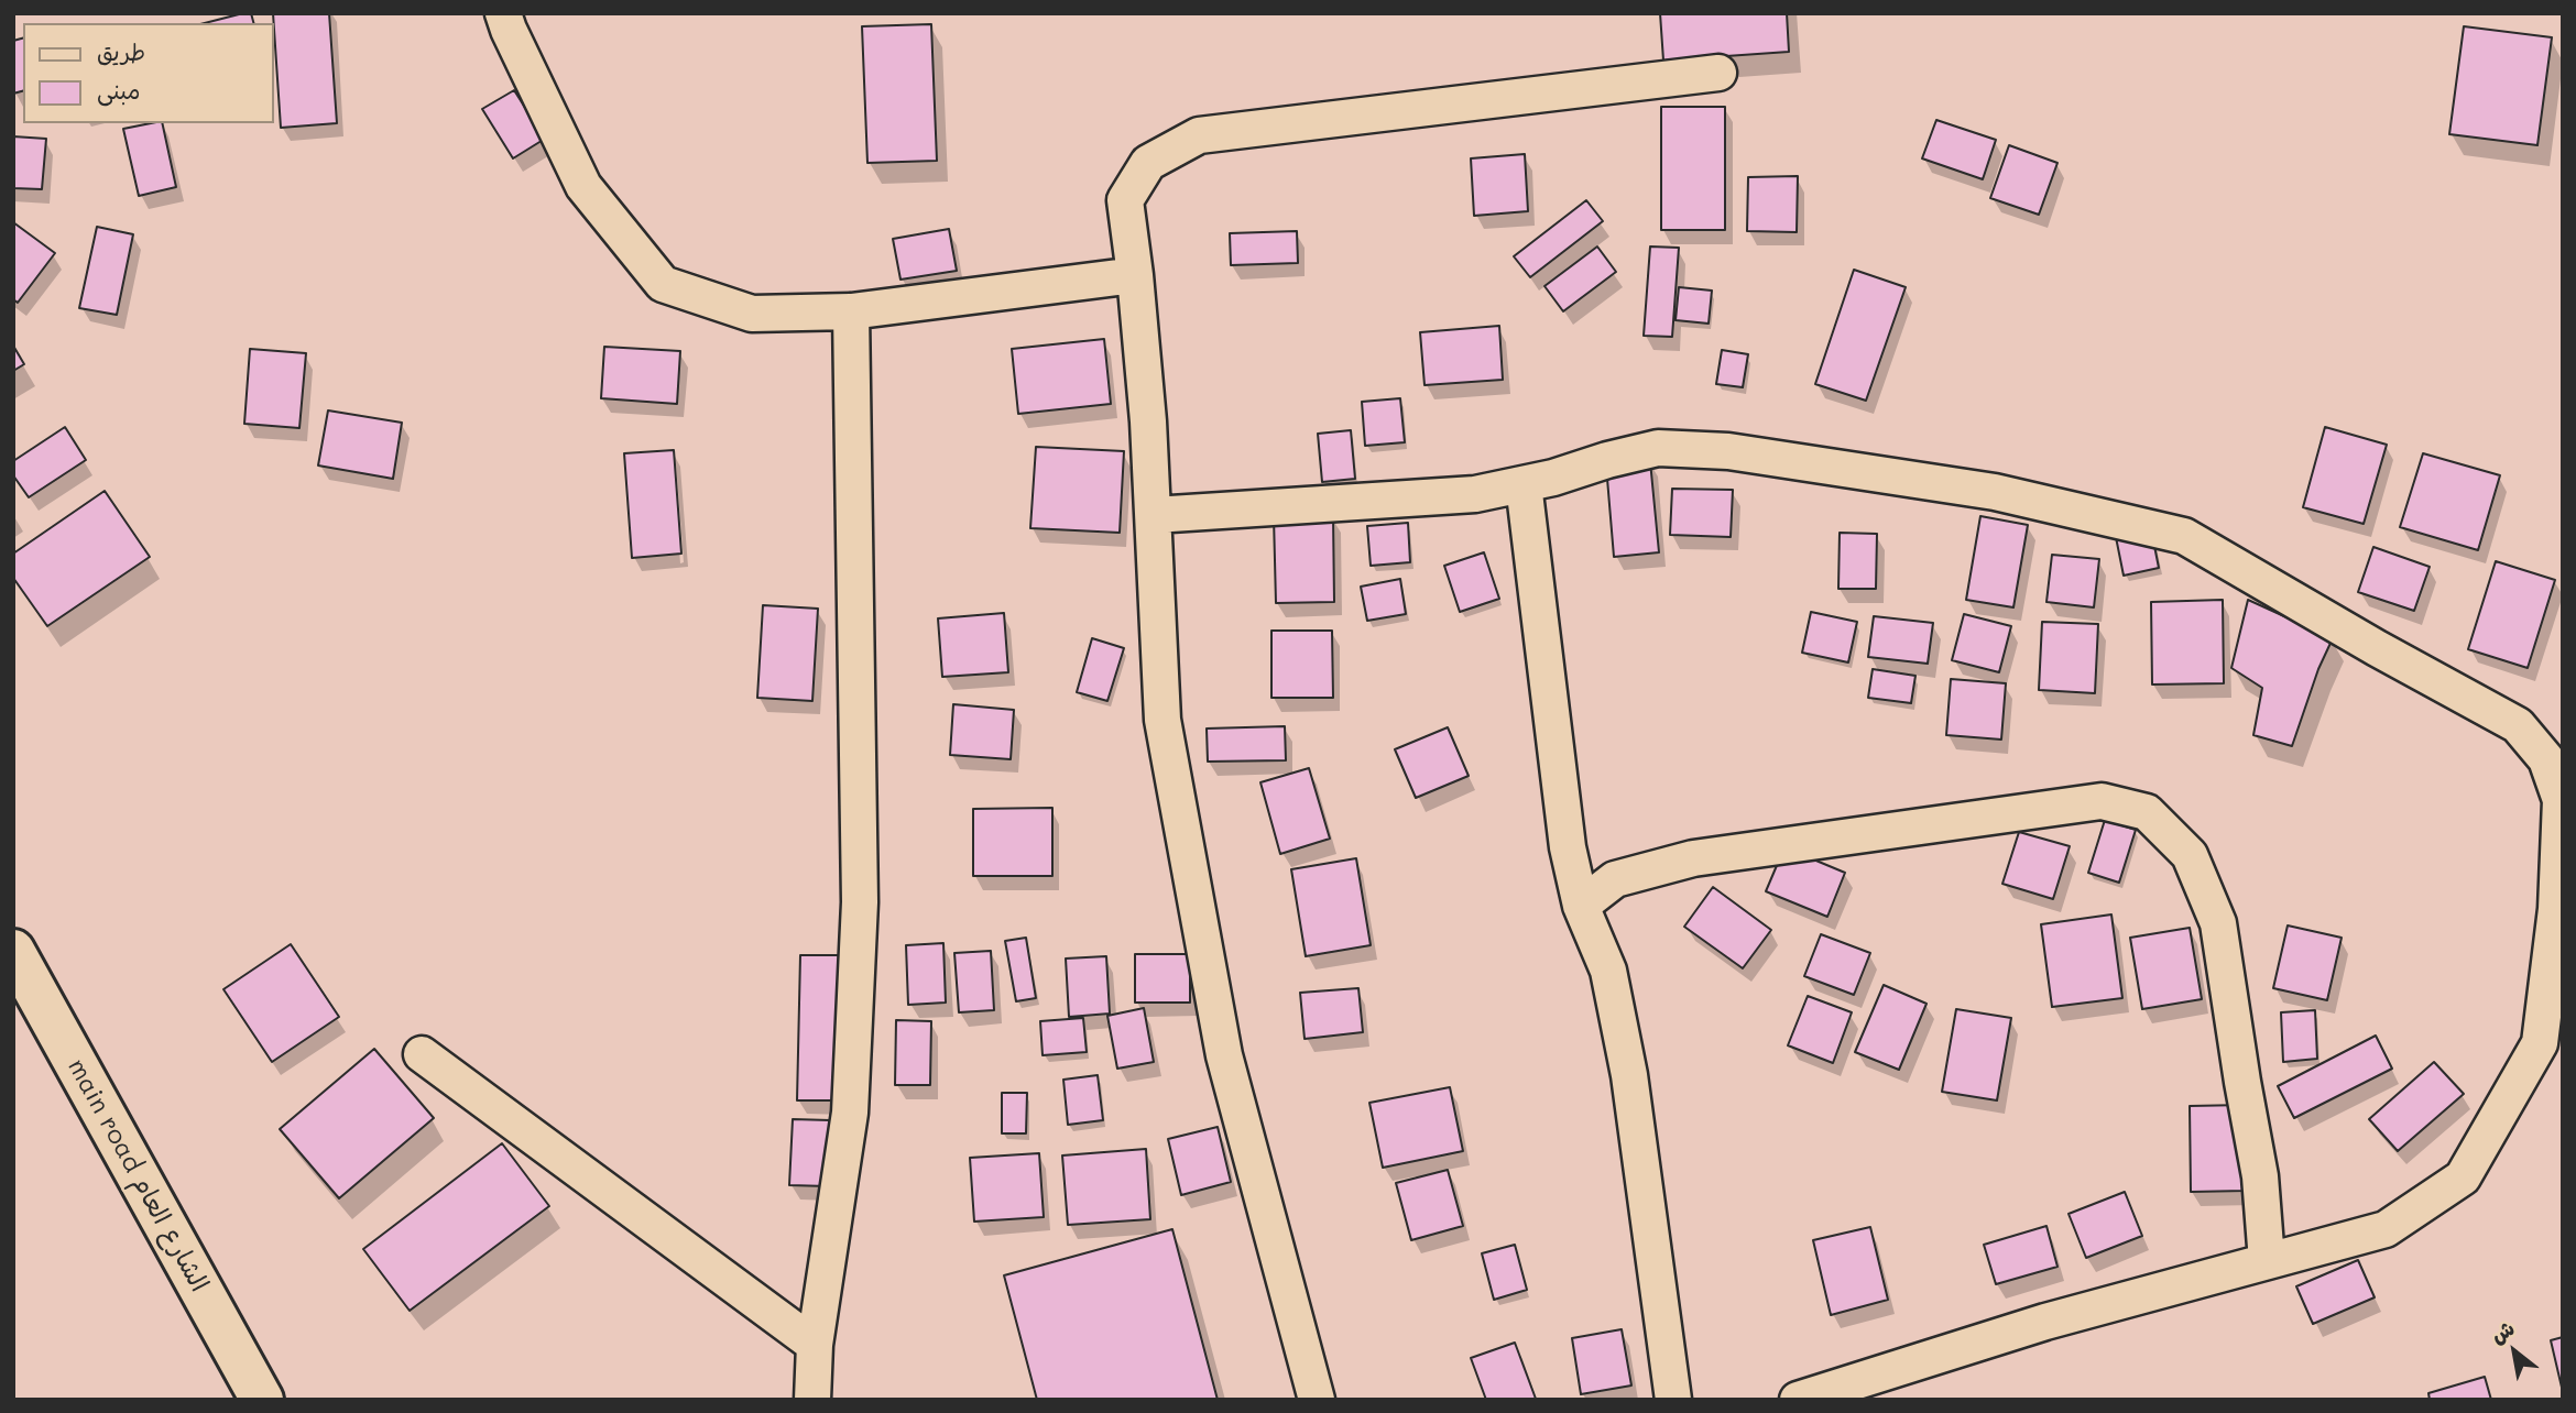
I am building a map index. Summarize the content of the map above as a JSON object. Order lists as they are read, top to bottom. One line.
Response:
{"streets":{"main road":["main road الشارع العام"]},"legend":["طريق","مبنى"],"north":"top left"}
